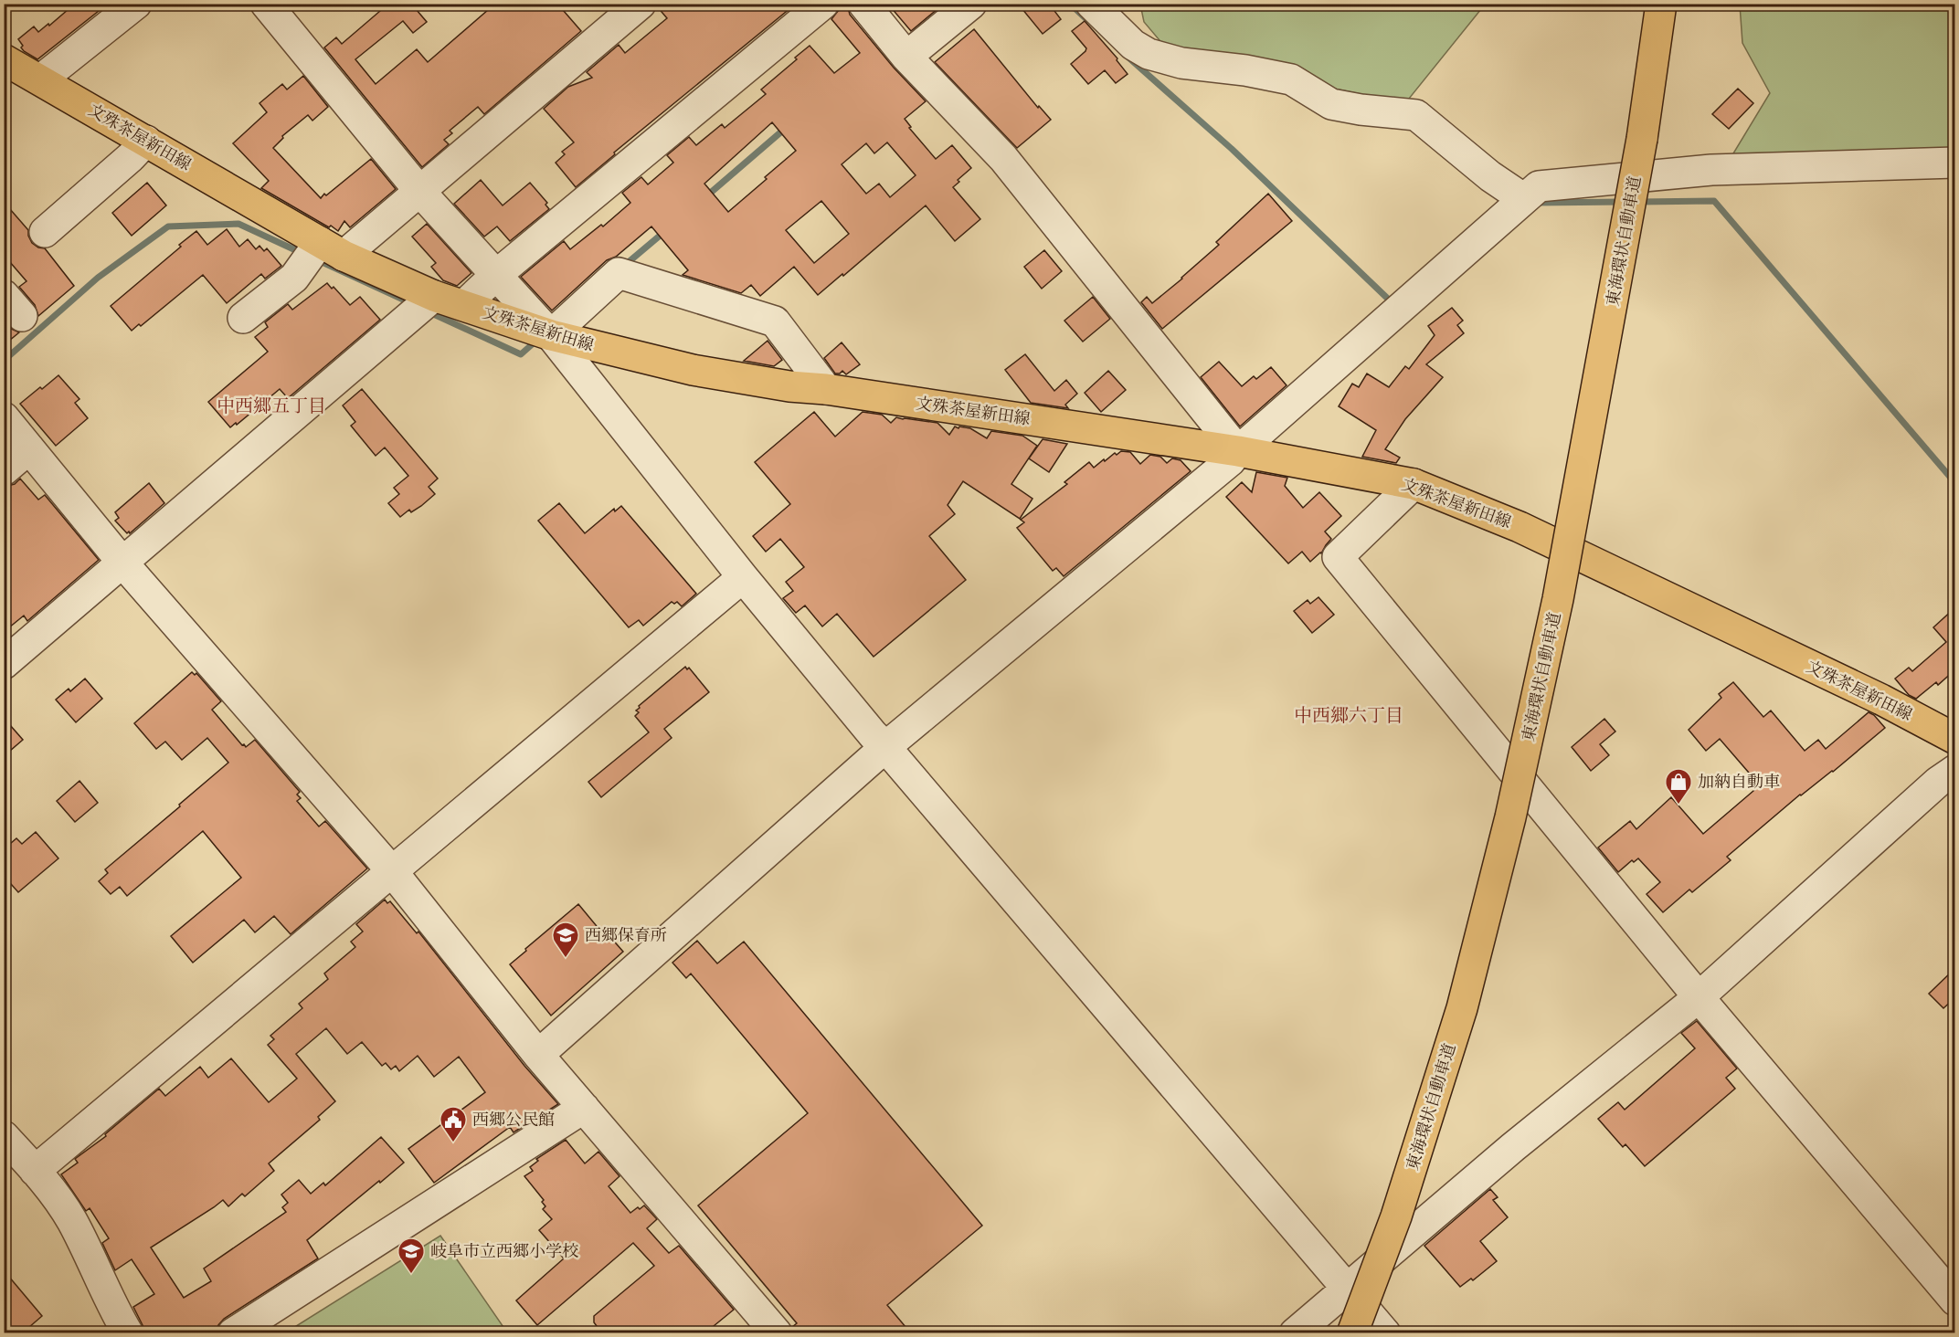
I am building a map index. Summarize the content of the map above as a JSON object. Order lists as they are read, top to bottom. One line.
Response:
{"streets":{"main road":["文殊茶屋新田線","東海環状自動車道"]},"districts":["中西郷五丁目","中西郷六丁目"],"places":{"shop":["加納自動車"],"school or university":["西郷保育所","岐阜市立西郷小学校"],"public building":["西郷公民館"]}}
